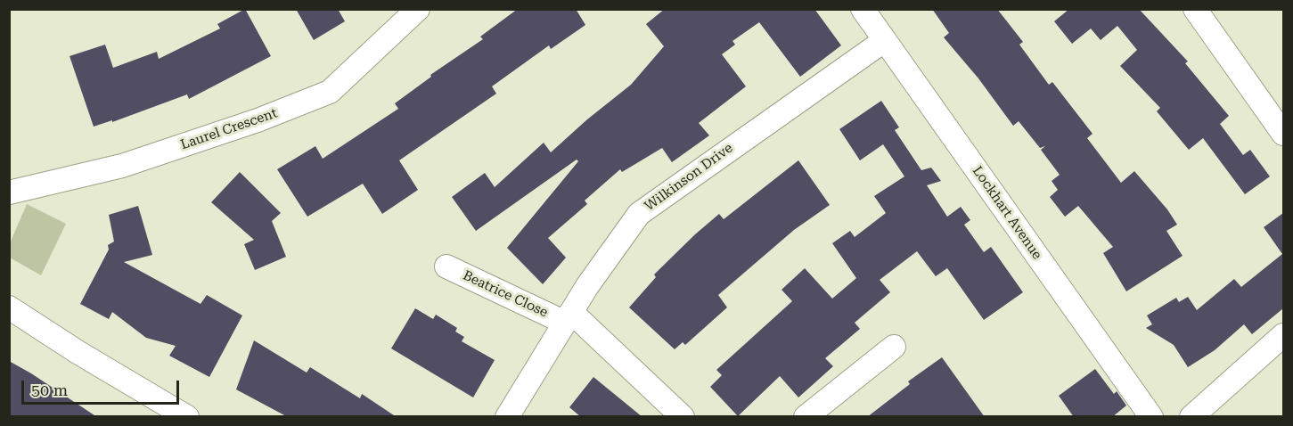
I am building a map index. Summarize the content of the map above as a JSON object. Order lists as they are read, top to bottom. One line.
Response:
{"streets":{"street":["Laurel Crescent","Wilkinson Drive","Lockhart Avenue","Beatrice Close"]},"crossings":[["Wilkinson Drive","Lockhart Avenue"],["Wilkinson Drive","Beatrice Close"]],"scale_bar":"50 m"}
